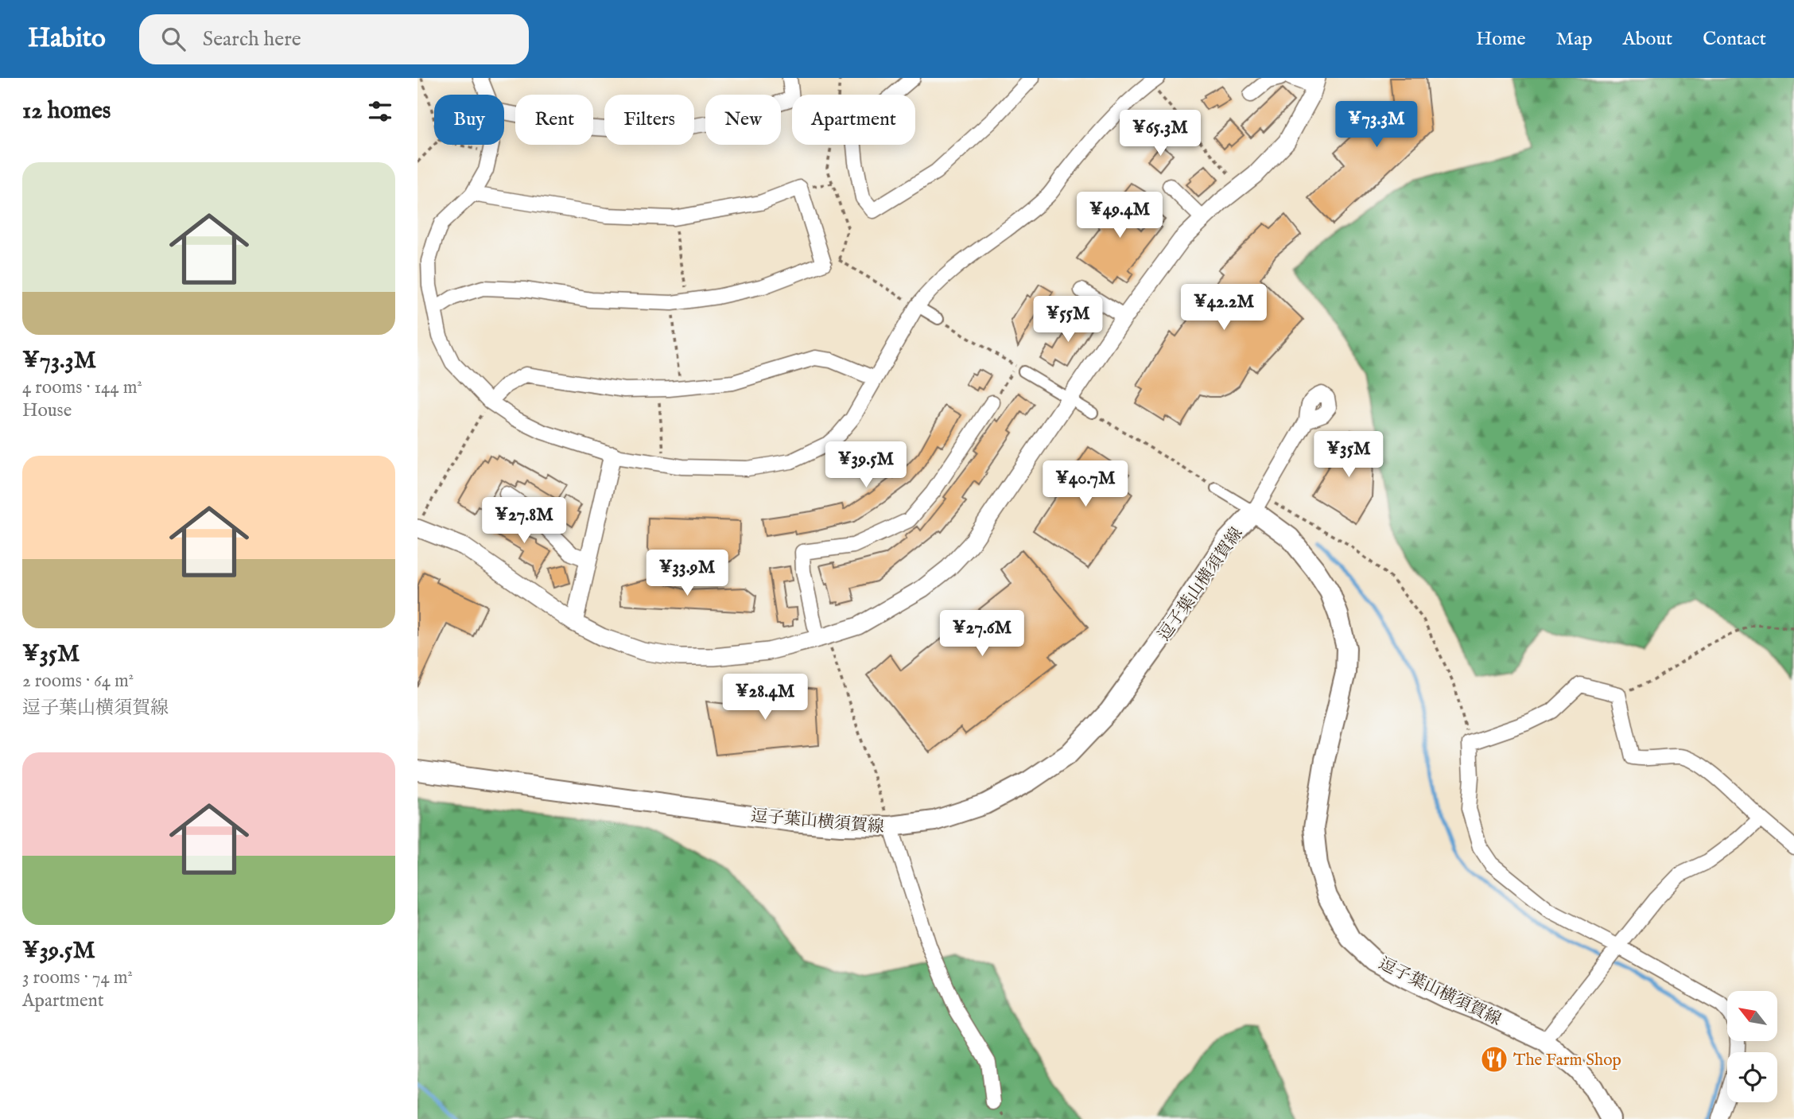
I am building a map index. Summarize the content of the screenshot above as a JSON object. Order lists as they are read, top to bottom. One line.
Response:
{"streets":{"main road":["逗子葉山横須賀線"]},"places":{"restaurant":["The Farm Shop"]},"north":"top left","page":{"header":"Habito","search":"Search here","nav":["Home","Map","About","Contact"],"heading":"12 homes","chip":["Buy","Rent","Filters","New","Apartment"],"price":["¥73.3M","¥65.3M","¥49.4M","¥42.2M","¥55M","¥35M","¥39.5M","¥40.7M","¥27.8M","¥33.9M","¥27.6M","¥28.4M"],"list":[{"name":"¥73.3M","note":"4 rooms · 144 m² · House"},{"name":"¥35M","note":"2 rooms · 64 m² · 逗子葉山横須賀線"},{"name":"¥39.5M","note":"3 rooms · 74 m² · Apartment"}]}}
